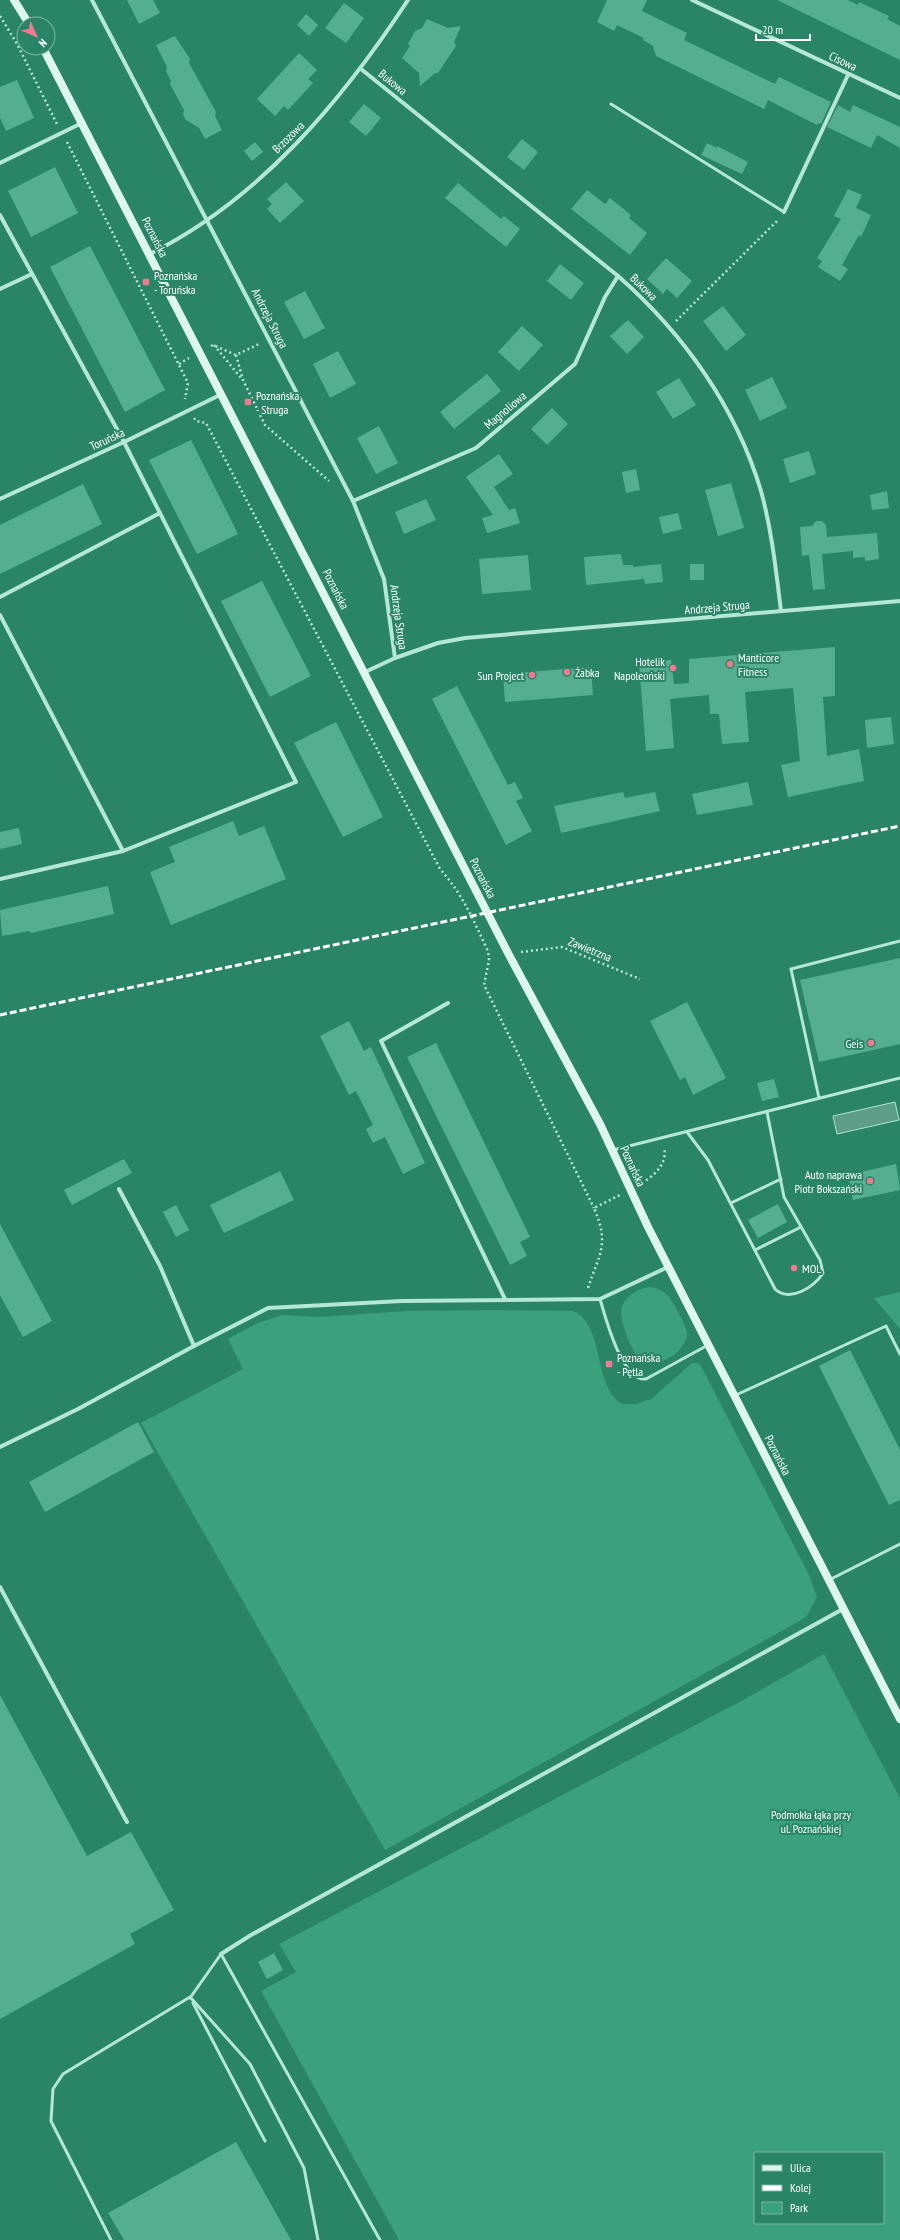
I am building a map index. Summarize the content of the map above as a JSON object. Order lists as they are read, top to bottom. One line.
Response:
{"streets":{"main road":["Poznańska"],"street":["Cisowa","Bukowa","Brzozowa","Andrzeja Struga","Magnoliowa","Toruńska"],"path":["Zawietrzna"]},"crossings":[["Bukowa","Brzozowa"],["Bukowa","Andrzeja Struga"],["Bukowa","Magnoliowa"],["Brzozowa","Poznańska"],["Brzozowa","Andrzeja Struga"],["Poznańska","Andrzeja Struga"],["Poznańska","Toruńska"],["Poznańska","Zawietrzna"],["Andrzeja Struga","Magnoliowa"]],"parks":["Podmokła łąka przy ul. Poznańskiej"],"places":{"transit":["Poznańska - Toruńska","Poznańska - Struga","Poznańska - Pętla"],"other":["Manticore Fitness","Hotelik Napoleoński","Żabka","Sun Project","Geis","Auto naprawa Piotr Bokszański","MOL"]},"legend":["Ulica","Kolej","Park"],"scale_bar":"20 m","north":"bottom right"}
